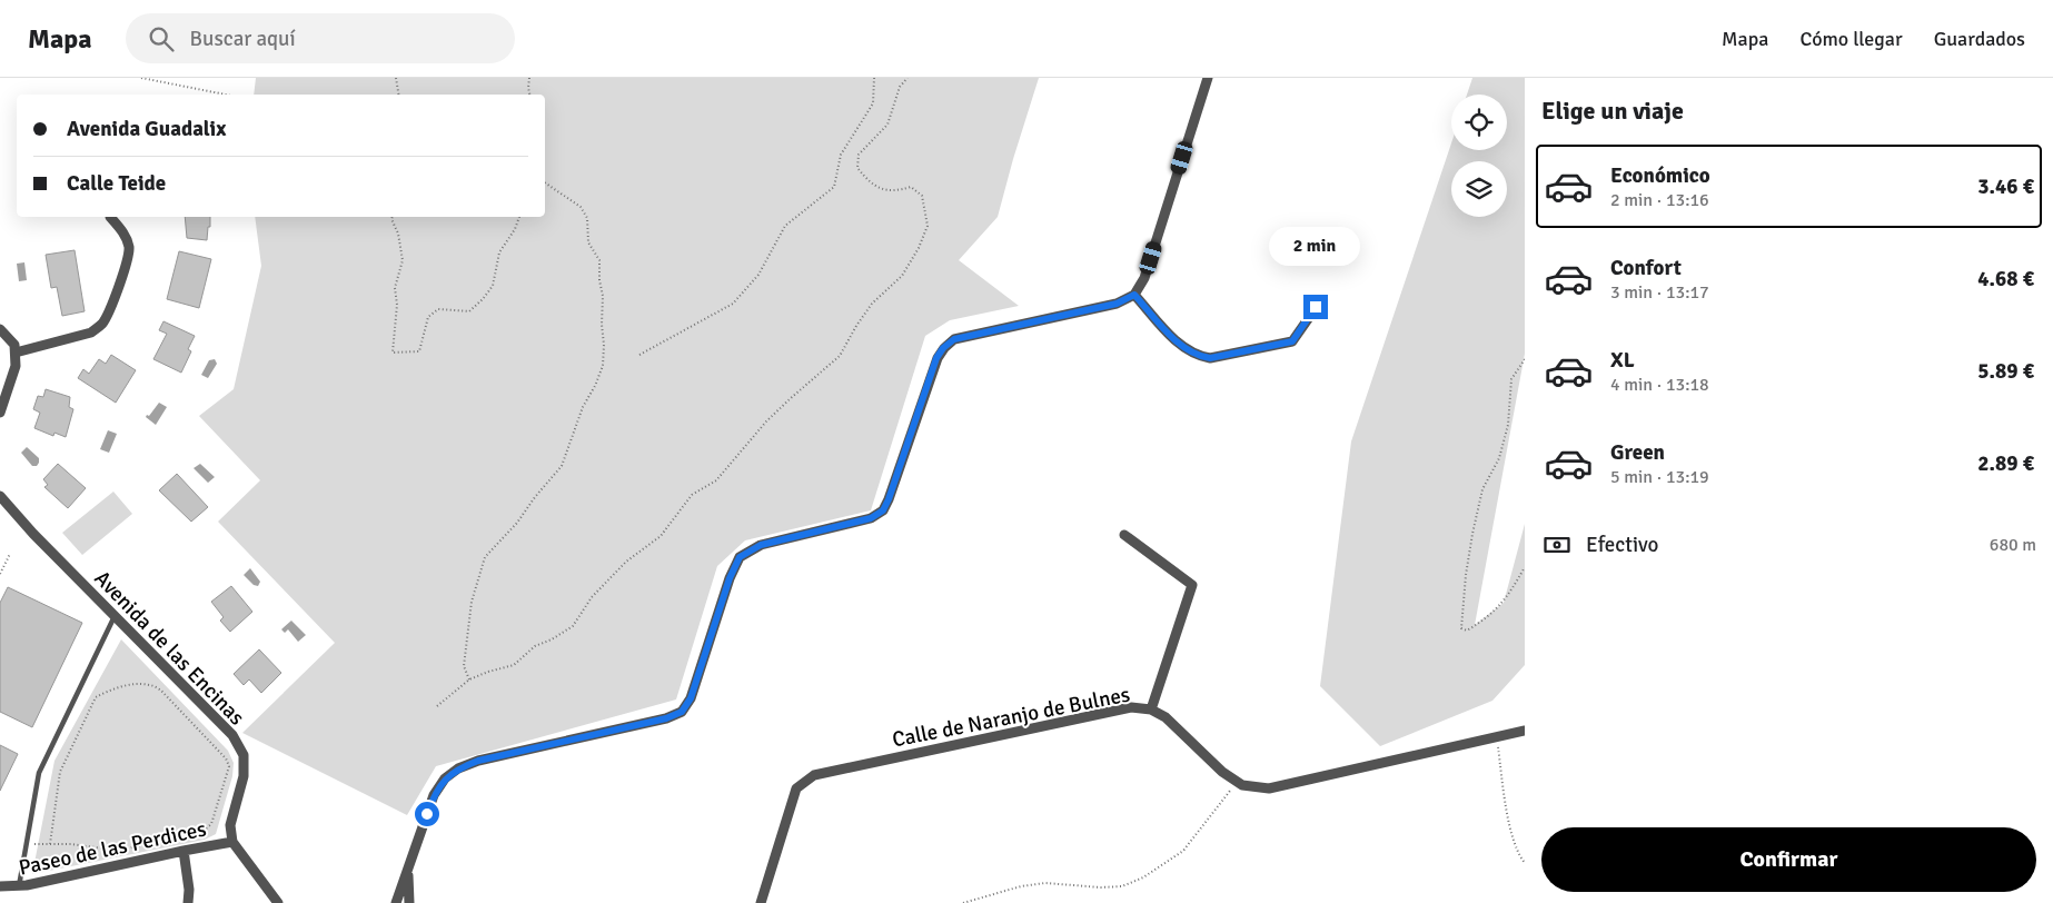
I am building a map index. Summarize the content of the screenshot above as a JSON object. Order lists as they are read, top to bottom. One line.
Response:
{"streets":{"street":["Avenida de las Encinas","Calle de Naranjo de Bulnes","Paseo de las Perdices"]},"crossings":[["Avenida de las Encinas","Paseo de las Perdices"]],"page":{"header":"Mapa","search":"Buscar aquí","nav":["Mapa","Cómo llegar","Guardados"],"heading":"Elige un viaje","banner":["Avenida Guadalix","Calle Teide"],"list":[{"name":"Económico","note":"2 min · 13:16","value":"3.46 €"},{"name":"Confort","note":"3 min · 13:17","value":"4.68 €"},{"name":"XL","note":"4 min · 13:18","value":"5.89 €"},{"name":"Green","note":"5 min · 13:19","value":"2.89 €"}],"bubble":"2 min","pay":["Efectivo","680 m"],"buttons":"Confirmar"}}
